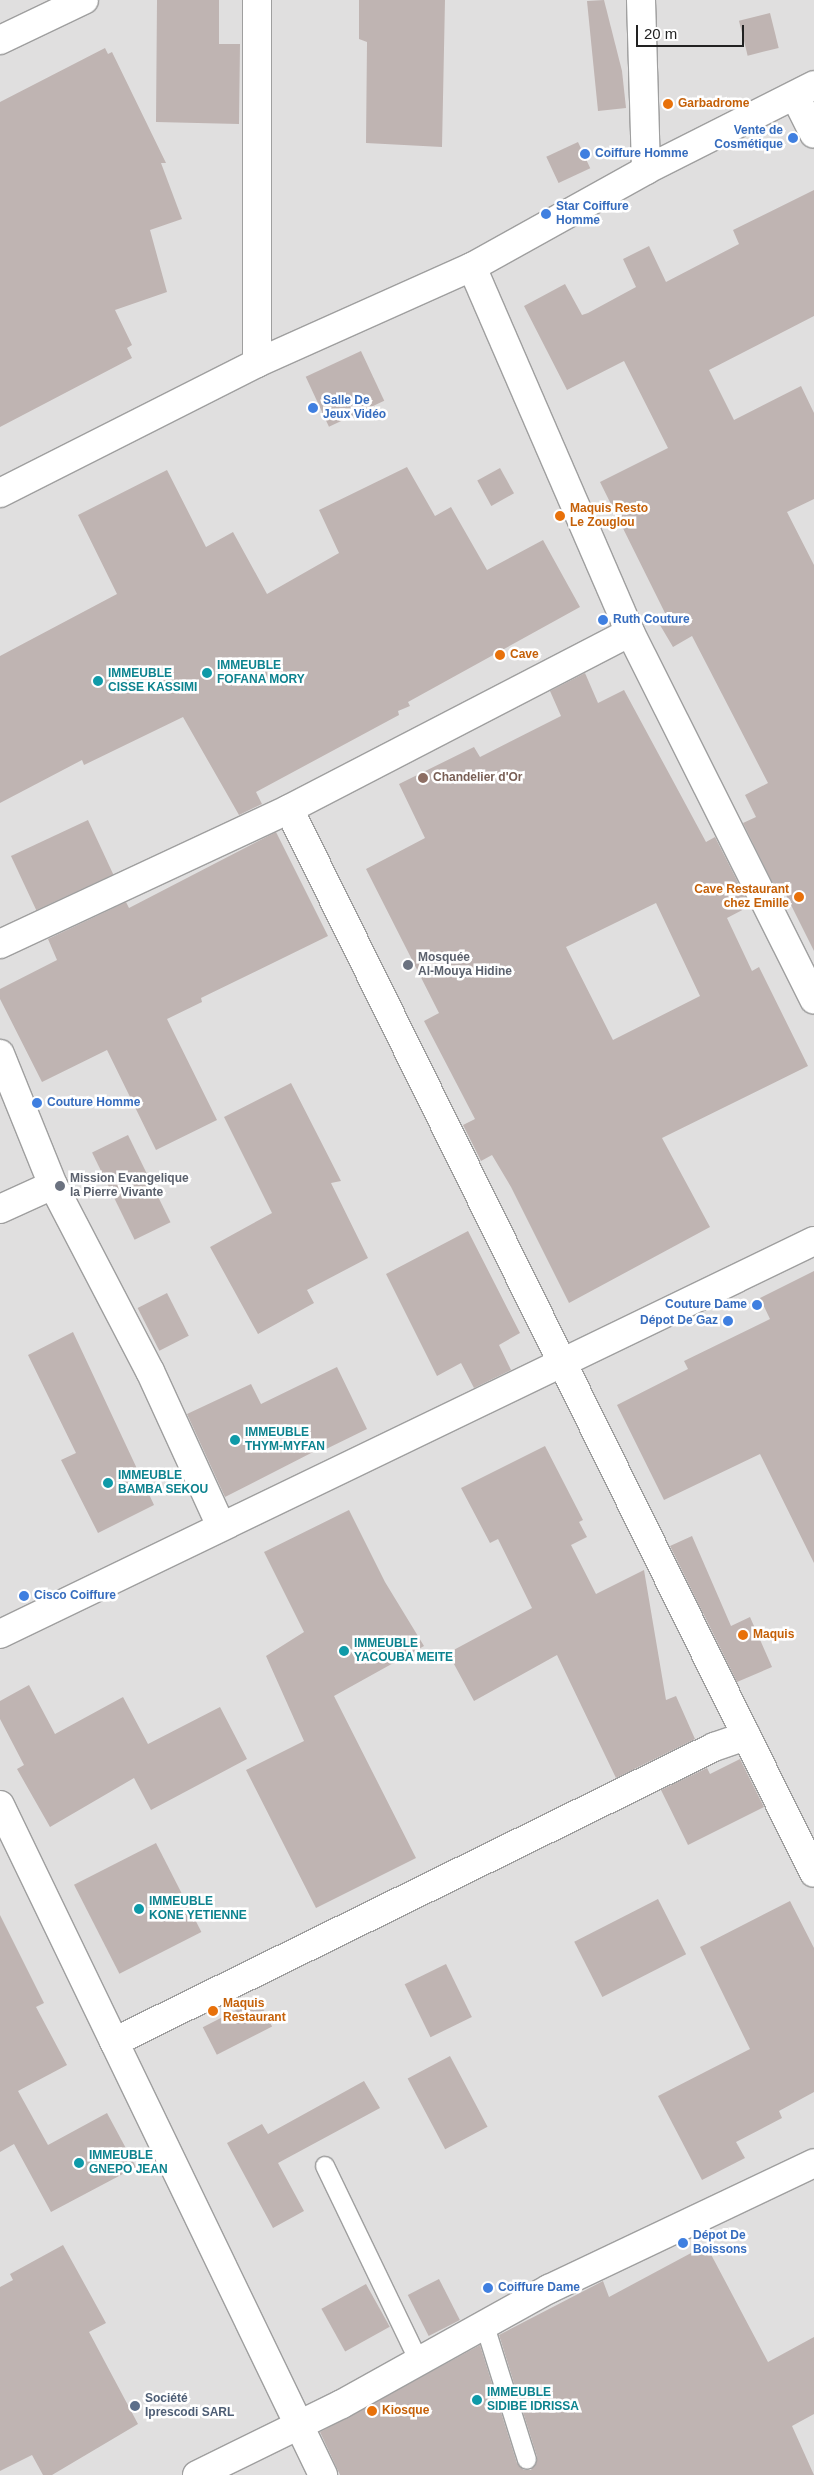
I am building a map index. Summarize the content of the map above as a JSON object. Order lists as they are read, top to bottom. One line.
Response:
{"places":["Garbadrome","Vente de Cosmétique","Coiffure Homme","Star Coiffure Homme","Salle De Jeux Vidéo","Maquis Resto Le Zouglou","Ruth Couture","Cave","IMMEUBLE FOFANA MORY","IMMEUBLE CISSE KASSIMI","Chandelier d'Or","Cave Restaurant chez Emille","Mosquée Al-Mouya Hidine","Couture Homme","Mission Evangelique la Pierre Vivante","Couture Dame","Dépot De Gaz","IMMEUBLE THYM-MYFAN","IMMEUBLE BAMBA SEKOU","Cisco Coiffure","Maquis","IMMEUBLE YACOUBA MEITE","IMMEUBLE KONE YETIENNE","Maquis Restaurant","IMMEUBLE GNEPO JEAN","Dépot De Boissons","Coiffure Dame","IMMEUBLE SIDIBE IDRISSA","Société Iprescodi SARL","Kiosque"],"scale_bar":"20 m"}
